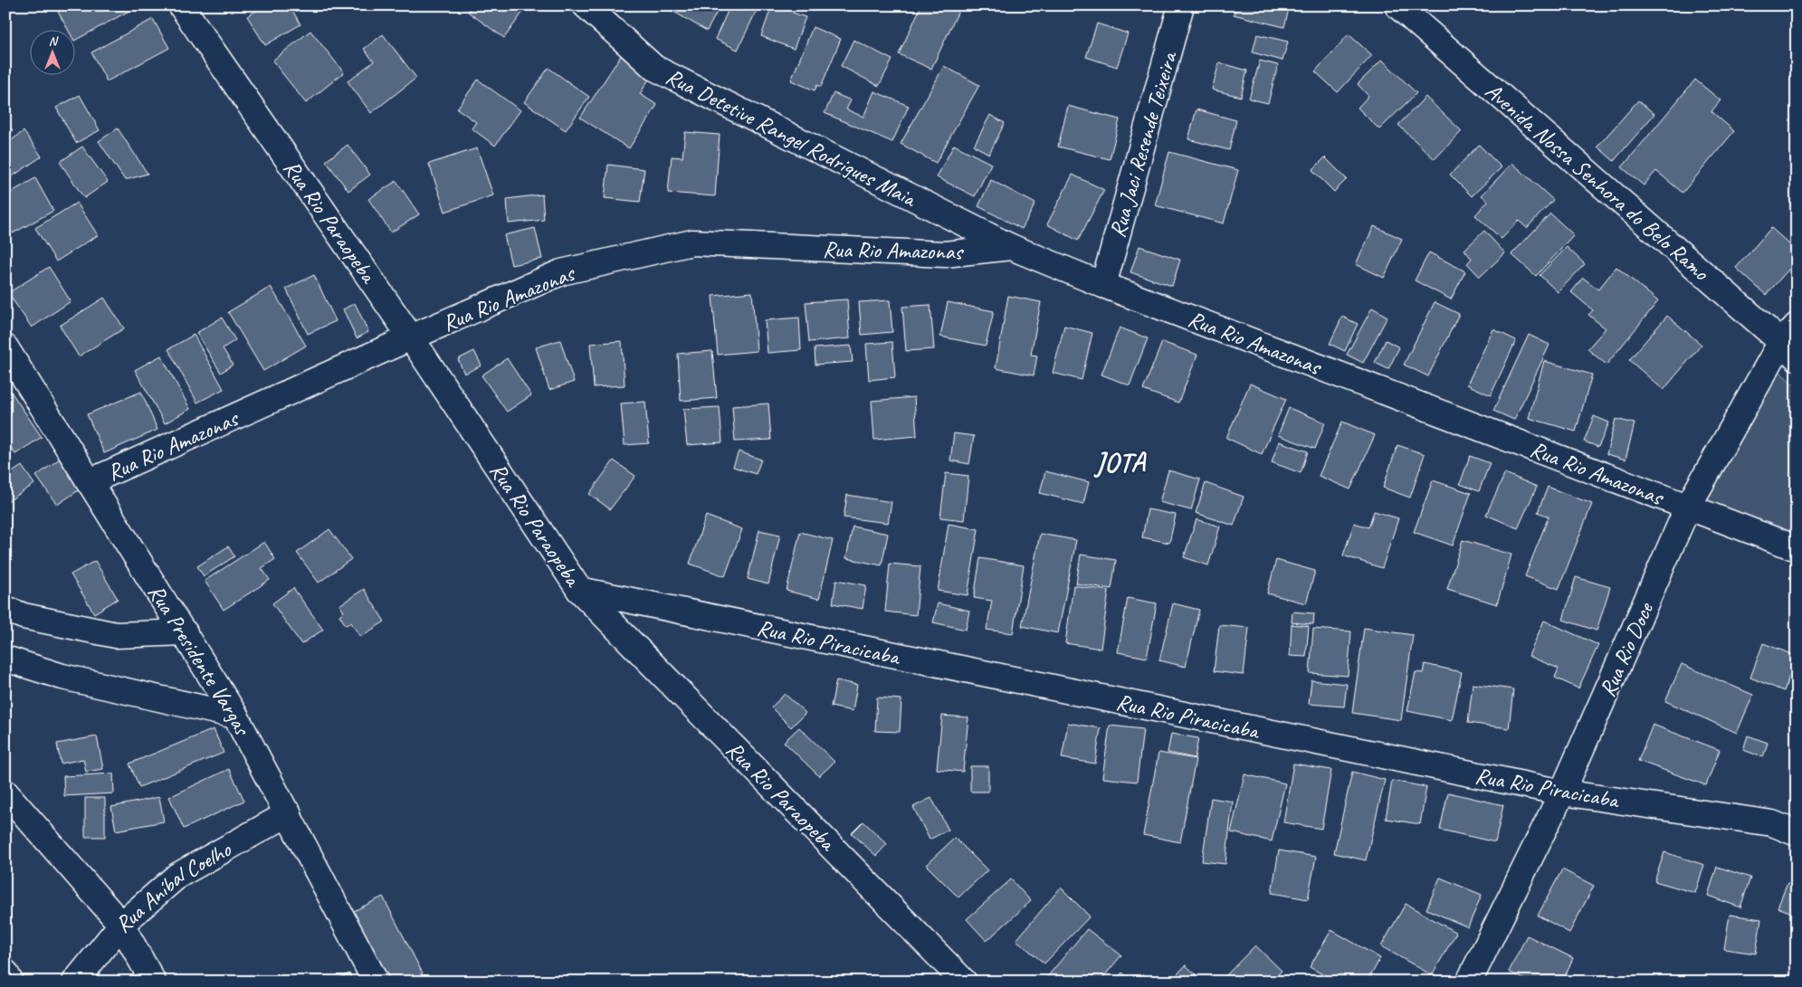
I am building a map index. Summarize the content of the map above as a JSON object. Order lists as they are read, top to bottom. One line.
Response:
{"streets":{"street":["Rua Detetive Rangel Rodrigues Maia","Rua Jaci Resende Teixeira","Avenida Nossa Senhora do Belo Ramo","Rua Rio Paraopeba","Rua Rio Amazonas","Rua Rio Piracicaba","Rua Rio Doce","Rua Presidente Vargas","Rua Aníbal Coelho"]},"crossings":[["Rua Detetive Rangel Rodrigues Maia","Rua Rio Amazonas"],["Rua Jaci Resende Teixeira","Rua Rio Amazonas"],["Avenida Nossa Senhora do Belo Ramo","Rua Rio Doce"],["Rua Rio Paraopeba","Rua Rio Amazonas"],["Rua Rio Paraopeba","Rua Rio Piracicaba"],["Rua Rio Amazonas","Rua Rio Doce"],["Rua Rio Amazonas","Rua Presidente Vargas"],["Rua Rio Piracicaba","Rua Rio Doce"],["Rua Presidente Vargas","Rua Aníbal Coelho"]],"districts":["JOTA"],"north":"top"}
